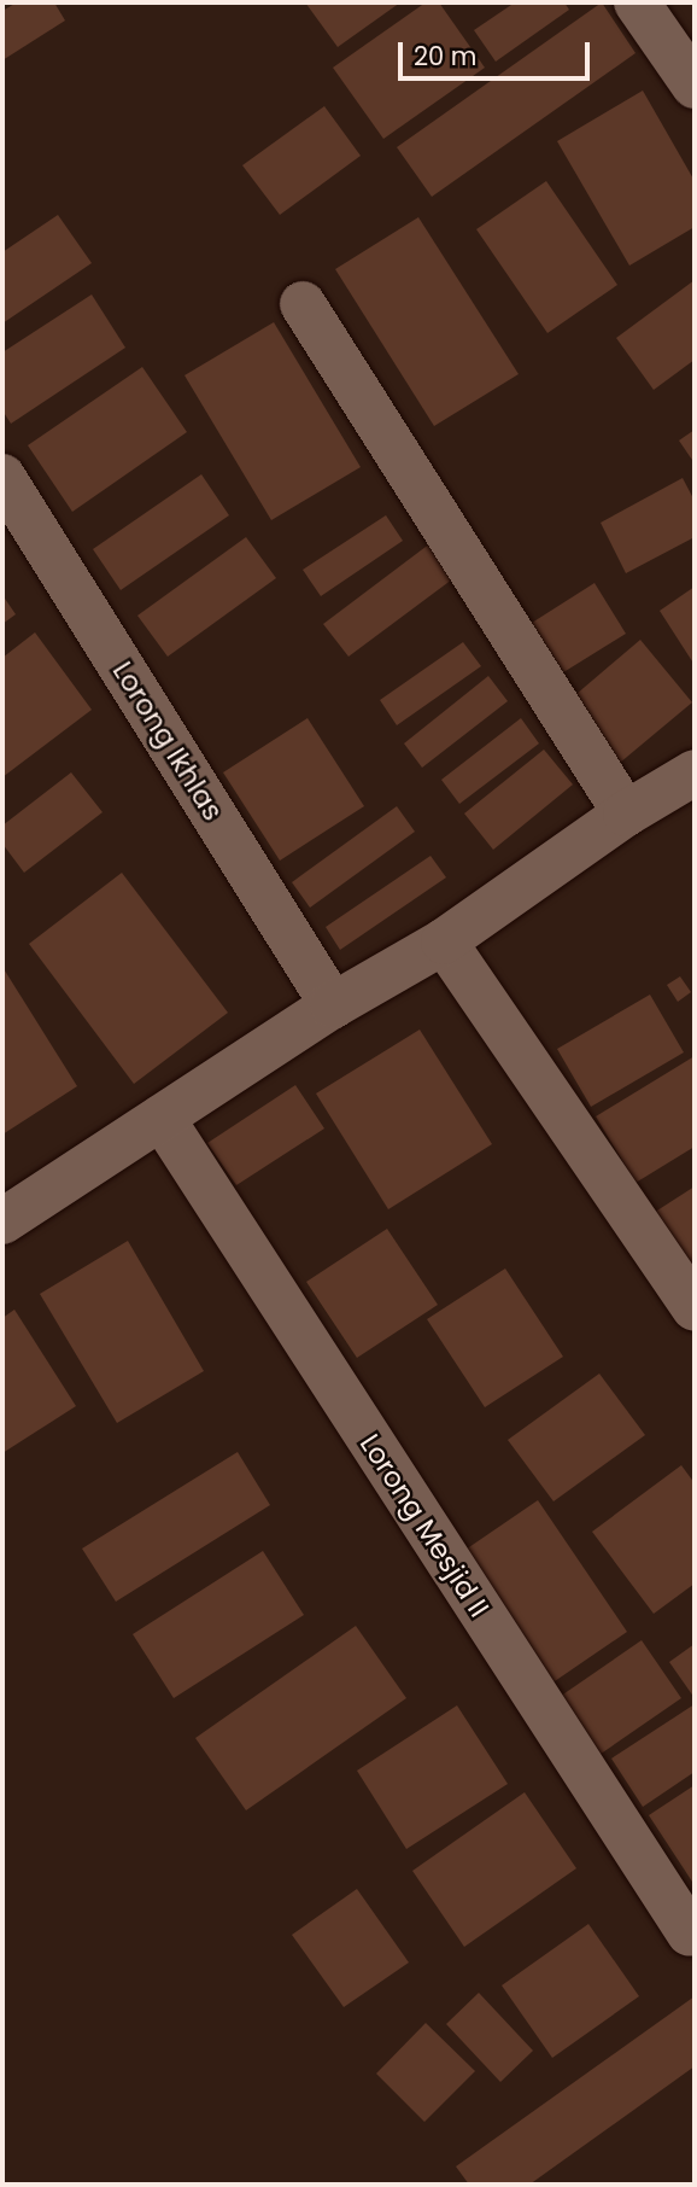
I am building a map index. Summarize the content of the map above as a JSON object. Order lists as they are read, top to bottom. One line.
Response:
{"streets":{"street":["Lorong Ikhlas","Lorong Mesjid II"]},"scale_bar":"20 m"}
